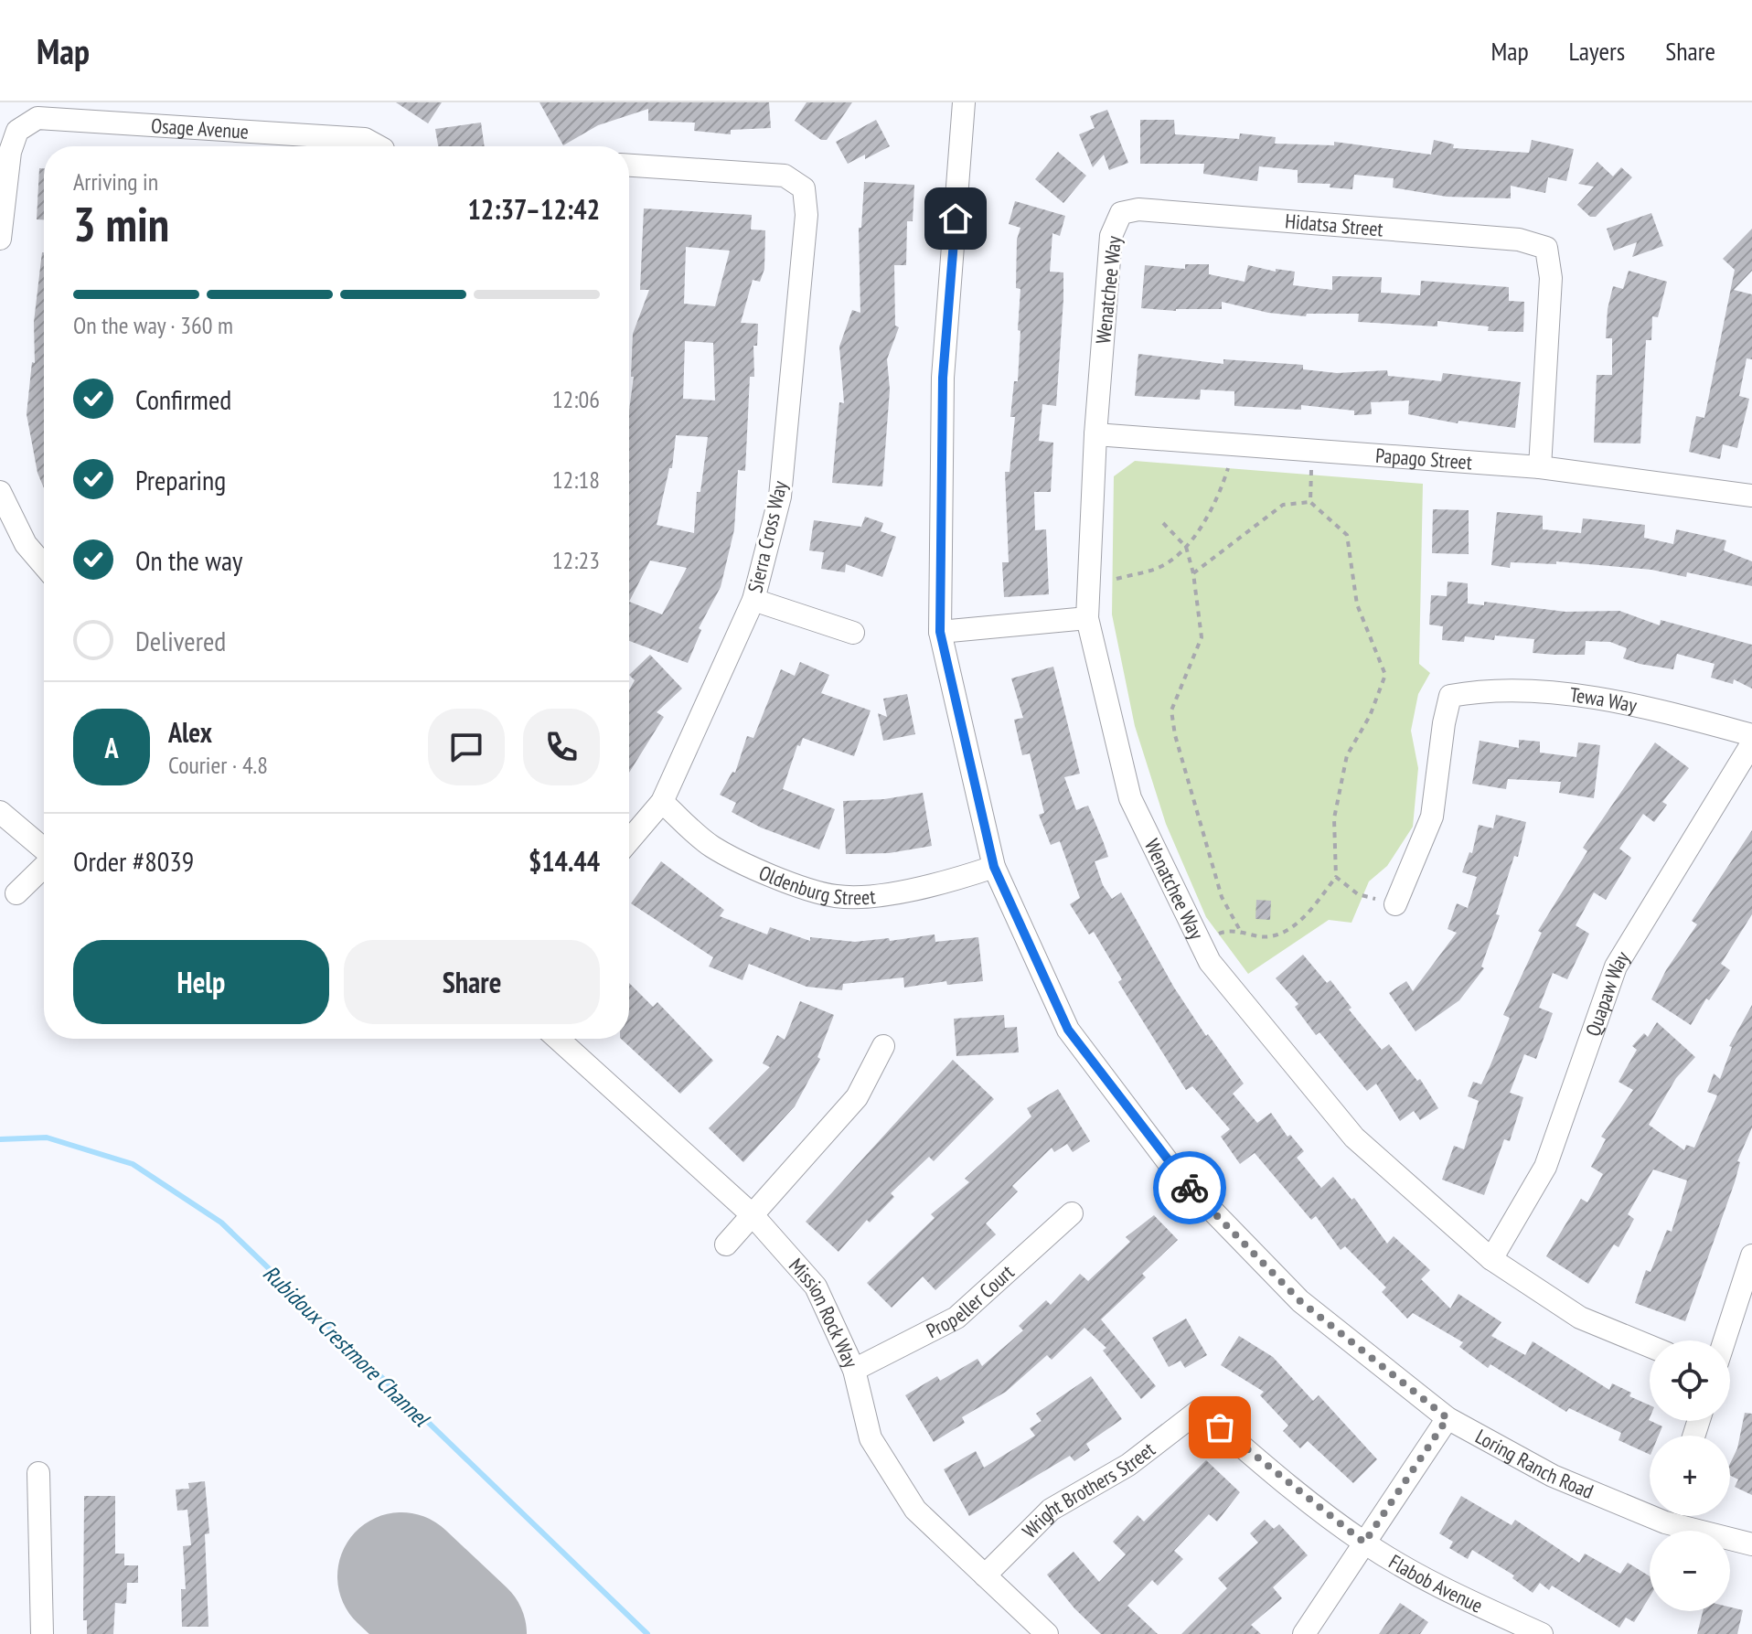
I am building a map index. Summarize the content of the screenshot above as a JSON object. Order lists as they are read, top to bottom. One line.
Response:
{"streets":{"street":["Osage Avenue","Hidatsa Street","Wenatchee Way","Papago Street","Sierra Cross Way","Tewa Way","Oldenburg Street","Quapaw Way","Propeller Court","Mission Rock Way","Loring Ranch Road","Wright Brothers Street","Flabob Avenue"]},"crossings":[["Hidatsa Street","Wenatchee Way"],["Hidatsa Street","Papago Street"],["Wenatchee Way","Papago Street"],["Wenatchee Way","Quapaw Way"],["Sierra Cross Way","Oldenburg Street"],["Oldenburg Street","Loring Ranch Road"],["Propeller Court","Mission Rock Way"],["Mission Rock Way","Wright Brothers Street"],["Wright Brothers Street","Flabob Avenue"]],"water":["Rubidoux Crestmore Channel"],"page":{"header":"Map","nav":["Map","Layers","Share"],"heading":["3 min","Arriving in","12:37–12:42"],"panel":["Alex","Courier · 4.8","Order #8039","$14.44"],"bar":"On the way · 360 m","list":[["Confirmed","12:06"],["Preparing","12:18"],["On the way","12:23"],"Delivered"],"round":"A","buttons":["Help","Share"],"map_buttons":["+","−"]}}
